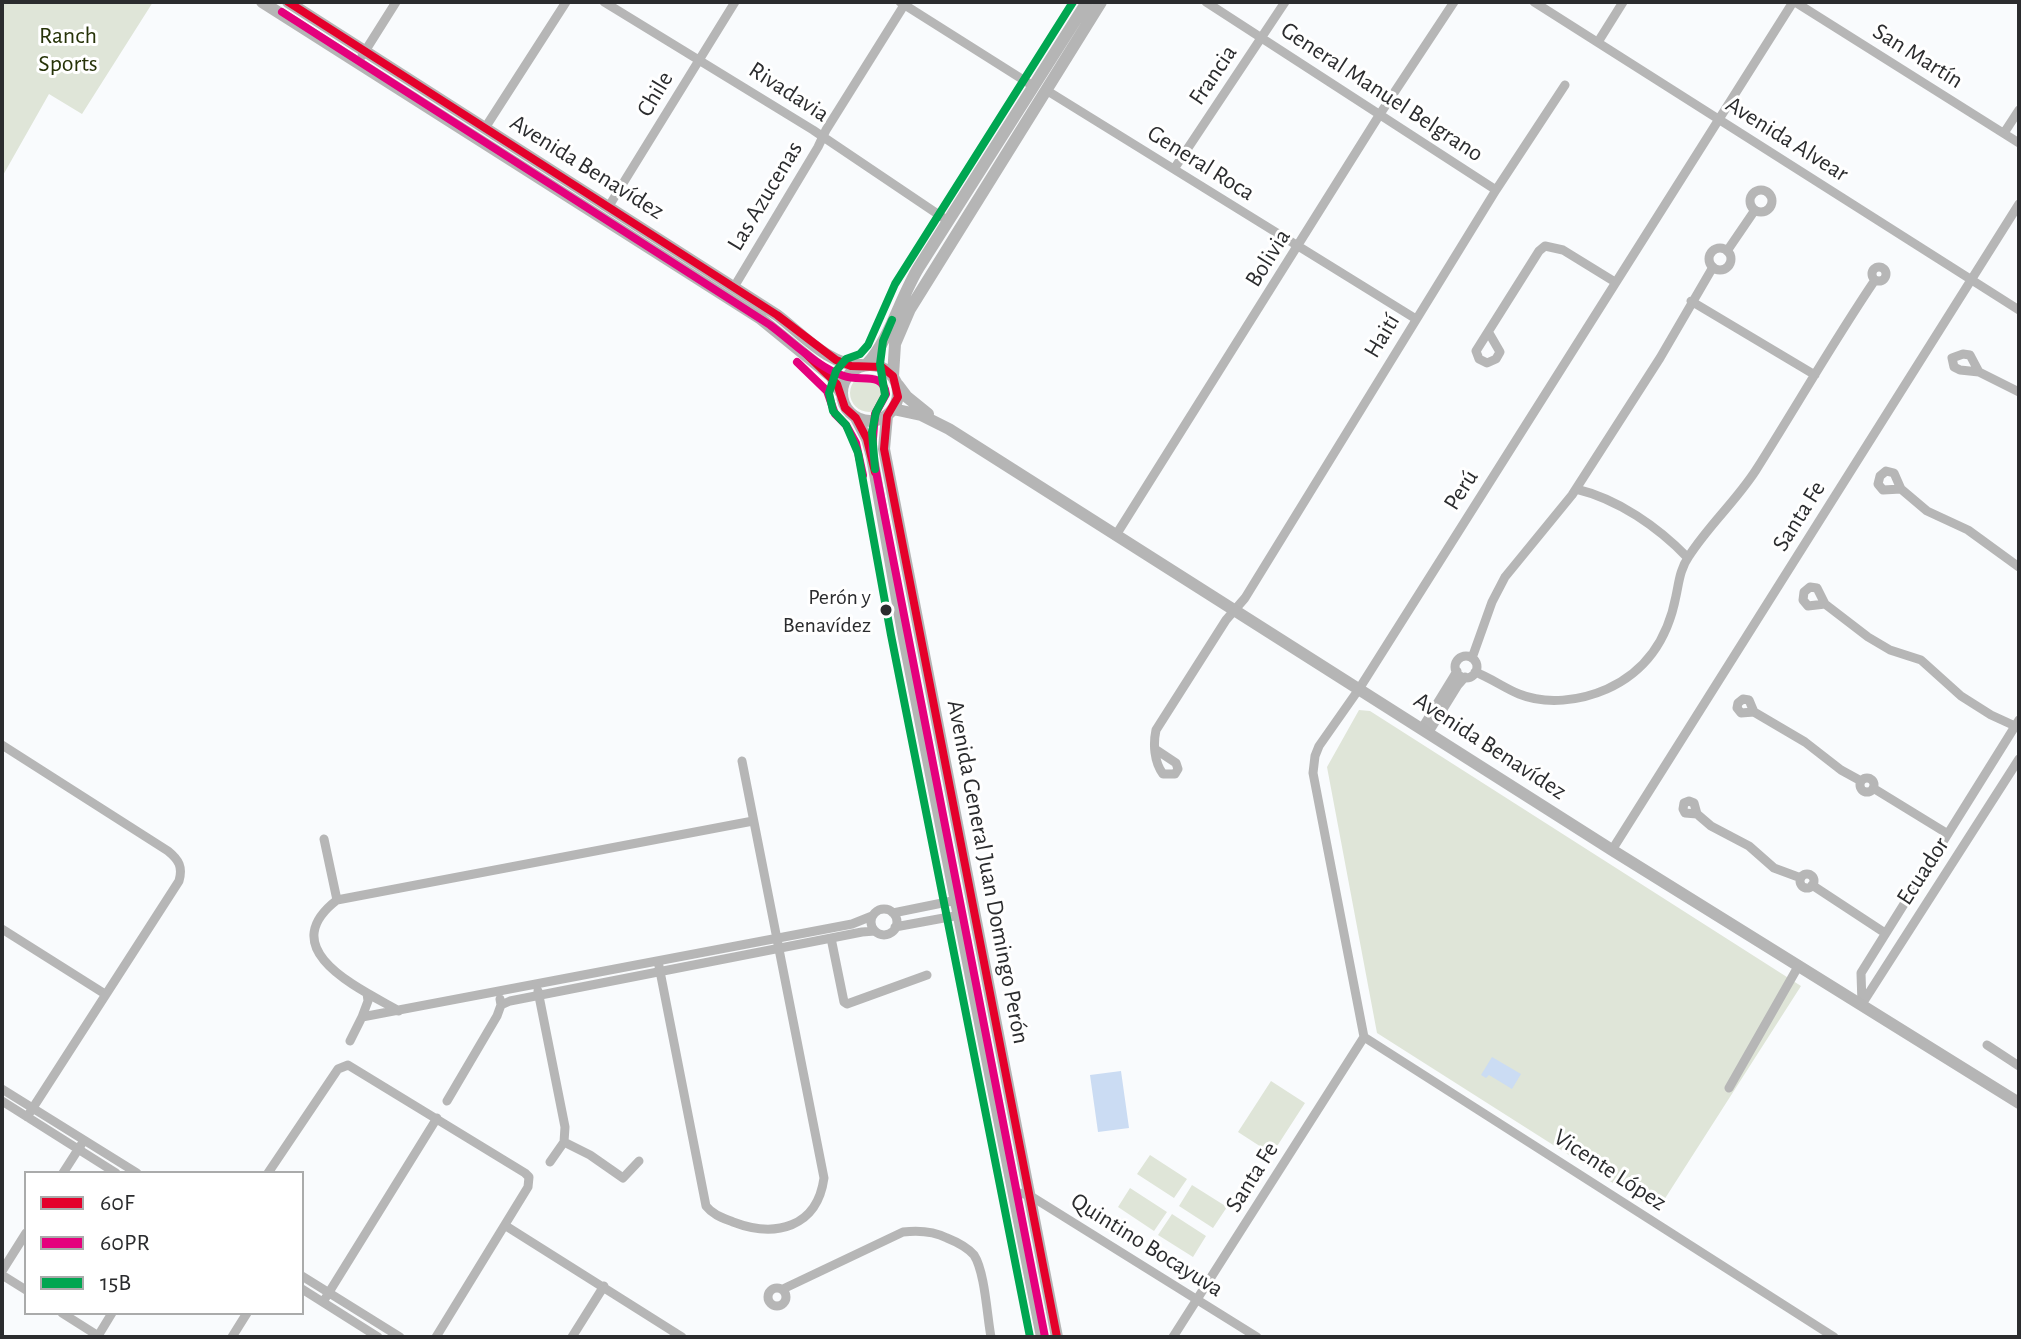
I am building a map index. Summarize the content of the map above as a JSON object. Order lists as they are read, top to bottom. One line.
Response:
{"streets":{"main road":["Avenida Benavídez","Avenida General Juan Domingo Perón"],"street":["San Martín","Francia","Rivadavia","General Manuel Belgrano","Chile","Avenida Alvear","General Roca","Las Azucenas","Bolivia","Haití","Perú","Santa Fe","Ecuador","Vicente López","Quintino Bocayuva"]},"crossings":[["San Martín","Perú"],["Francia","General Manuel Belgrano"],["Francia","General Roca"],["Rivadavia","Chile"],["Rivadavia","Las Azucenas"],["General Manuel Belgrano","Bolivia"],["General Manuel Belgrano","Haití"],["Chile","Avenida Benavídez"],["Avenida Alvear","Perú"],["Avenida Alvear","Santa Fe"],["General Roca","Las Azucenas"],["General Roca","Bolivia"],["General Roca","Haití"],["Avenida Benavídez","Las Azucenas"],["Avenida Benavídez","Bolivia"],["Avenida Benavídez","Haití"],["Avenida Benavídez","Perú"],["Avenida Benavídez","Santa Fe"],["Avenida Benavídez","Ecuador"],["Avenida Benavídez","Avenida General Juan Domingo Perón"],["Perú","Santa Fe"],["Perú","Vicente López"],["Santa Fe","Vicente López"],["Santa Fe","Quintino Bocayuva"],["Avenida General Juan Domingo Perón","Quintino Bocayuva"]],"parks":["Ranch Sports"],"places":["Perón y Benavídez"],"lines":["transit line 60F","transit line 15B","transit line 60PR"],"legend":["60F","60PR","15B"]}
